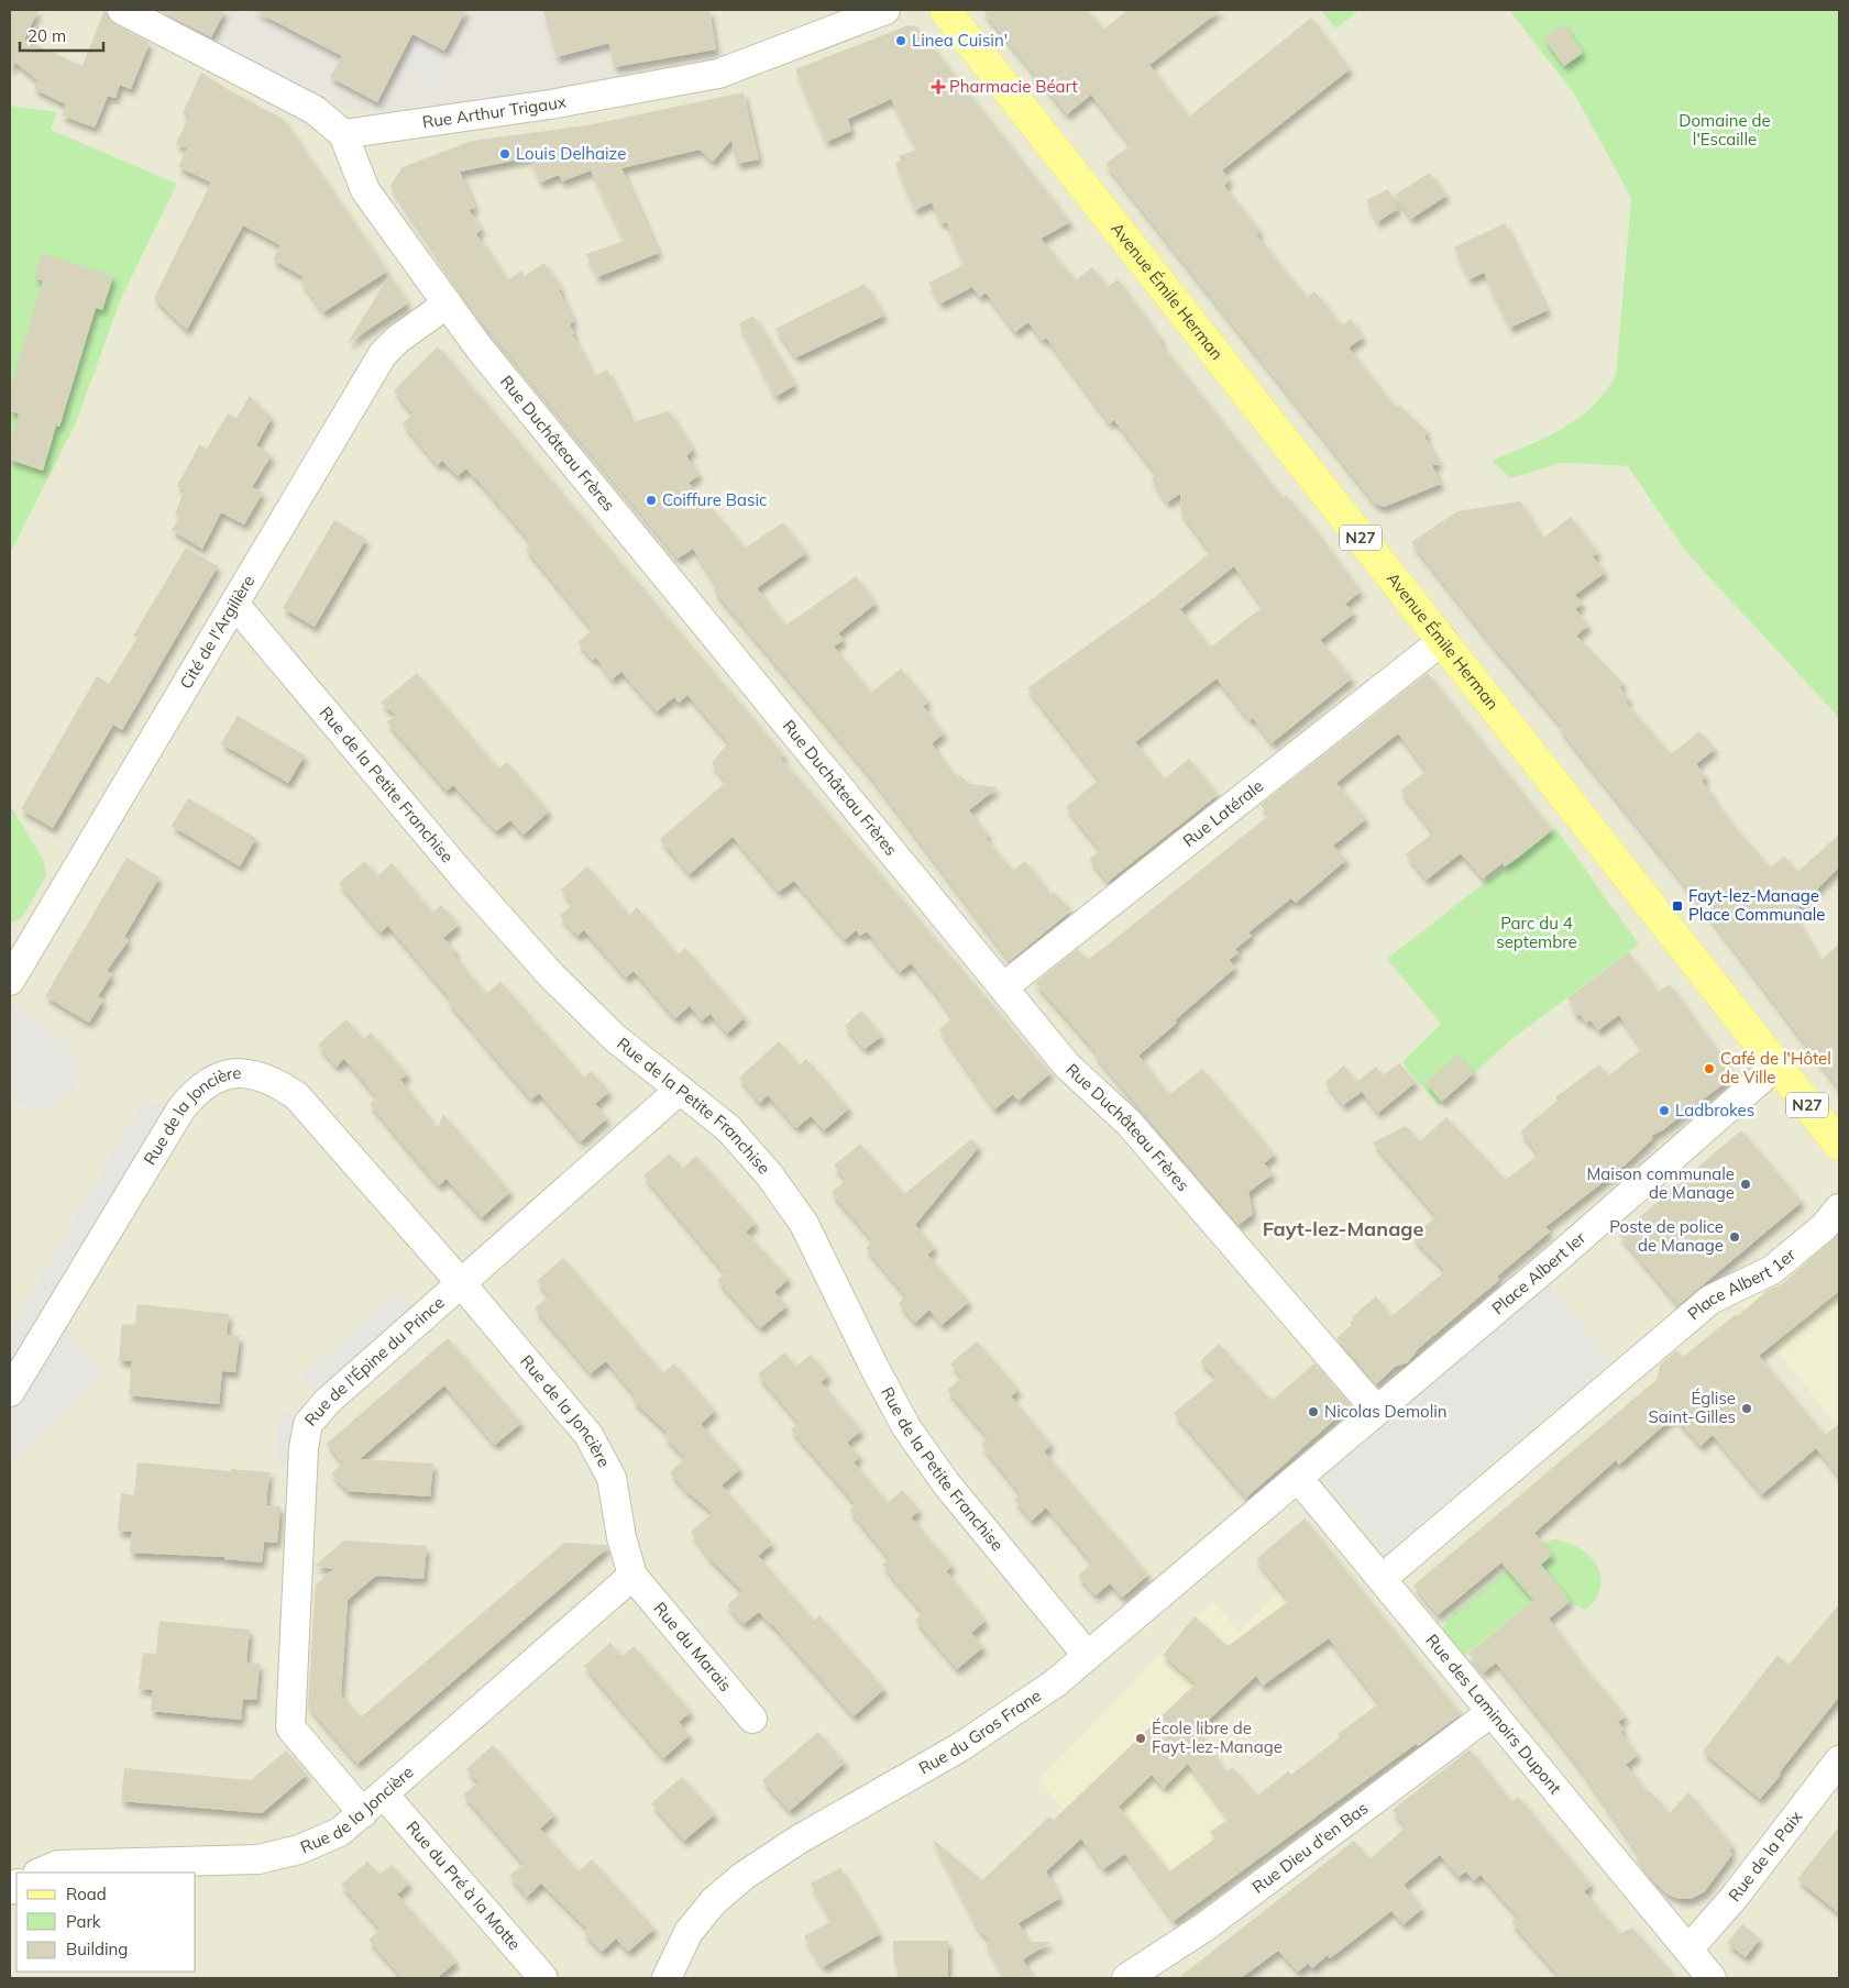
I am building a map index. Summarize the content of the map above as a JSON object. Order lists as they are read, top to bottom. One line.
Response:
{"streets":{"main road":["Avenue Émile Herman","N27"],"street":["Rue Arthur Trigaux","Rue Duchâteau Frères","Cité de l'Argilière","Rue de la Petite Franchise","Rue Latérale","Rue de la Joncière","Place Albert Ier","Place Albert 1er","Rue de l'Épine du Prince","Rue du Marais","Rue des Laminoirs Dupont","Rue du Gros Frane","Rue Dieu d'en Bas","Rue de la Paix","Rue du Pré à la Motte"]},"crossings":[["Rue Arthur Trigaux","Rue Duchâteau Frères"],["Avenue Émile Herman","Rue Latérale"],["Avenue Émile Herman","Place Albert Ier"],["Rue Duchâteau Frères","Cité de l'Argilière"],["Rue Duchâteau Frères","Rue Latérale"],["Rue Duchâteau Frères","Place Albert Ier"],["Cité de l'Argilière","Rue de la Petite Franchise"],["Rue de la Petite Franchise","Rue de l'Épine du Prince"],["Rue de la Petite Franchise","Rue du Gros Frane"],["Rue de la Joncière","Rue de l'Épine du Prince"],["Rue de la Joncière","Rue du Marais"],["Rue de la Joncière","Rue du Pré à la Motte"],["Place Albert Ier","Rue des Laminoirs Dupont"],["Place Albert Ier","Rue du Gros Frane"],["Place Albert 1er","Rue des Laminoirs Dupont"],["Rue des Laminoirs Dupont","Rue du Gros Frane"],["Rue des Laminoirs Dupont","Rue Dieu d'en Bas"],["Rue des Laminoirs Dupont","Rue de la Paix"]],"districts":["Fayt-lez-Manage"],"parks":["Domaine de l'Escaille","Parc du 4 septembre"],"places":{"other":["Linea Cuisin'","Louis Delhaize","Coiffure Basic","Café de l'Hôtel de Ville","Ladbrokes","Maison communale de Manage","Poste de police de Manage","Église Saint-Gilles","Nicolas Demolin","École libre de Fayt-lez-Manage"],"health":["Pharmacie Béart"],"transit":["Fayt-lez-Manage Place Communale"]},"legend":["Road","Park","Building"],"scale_bar":"20 m"}
